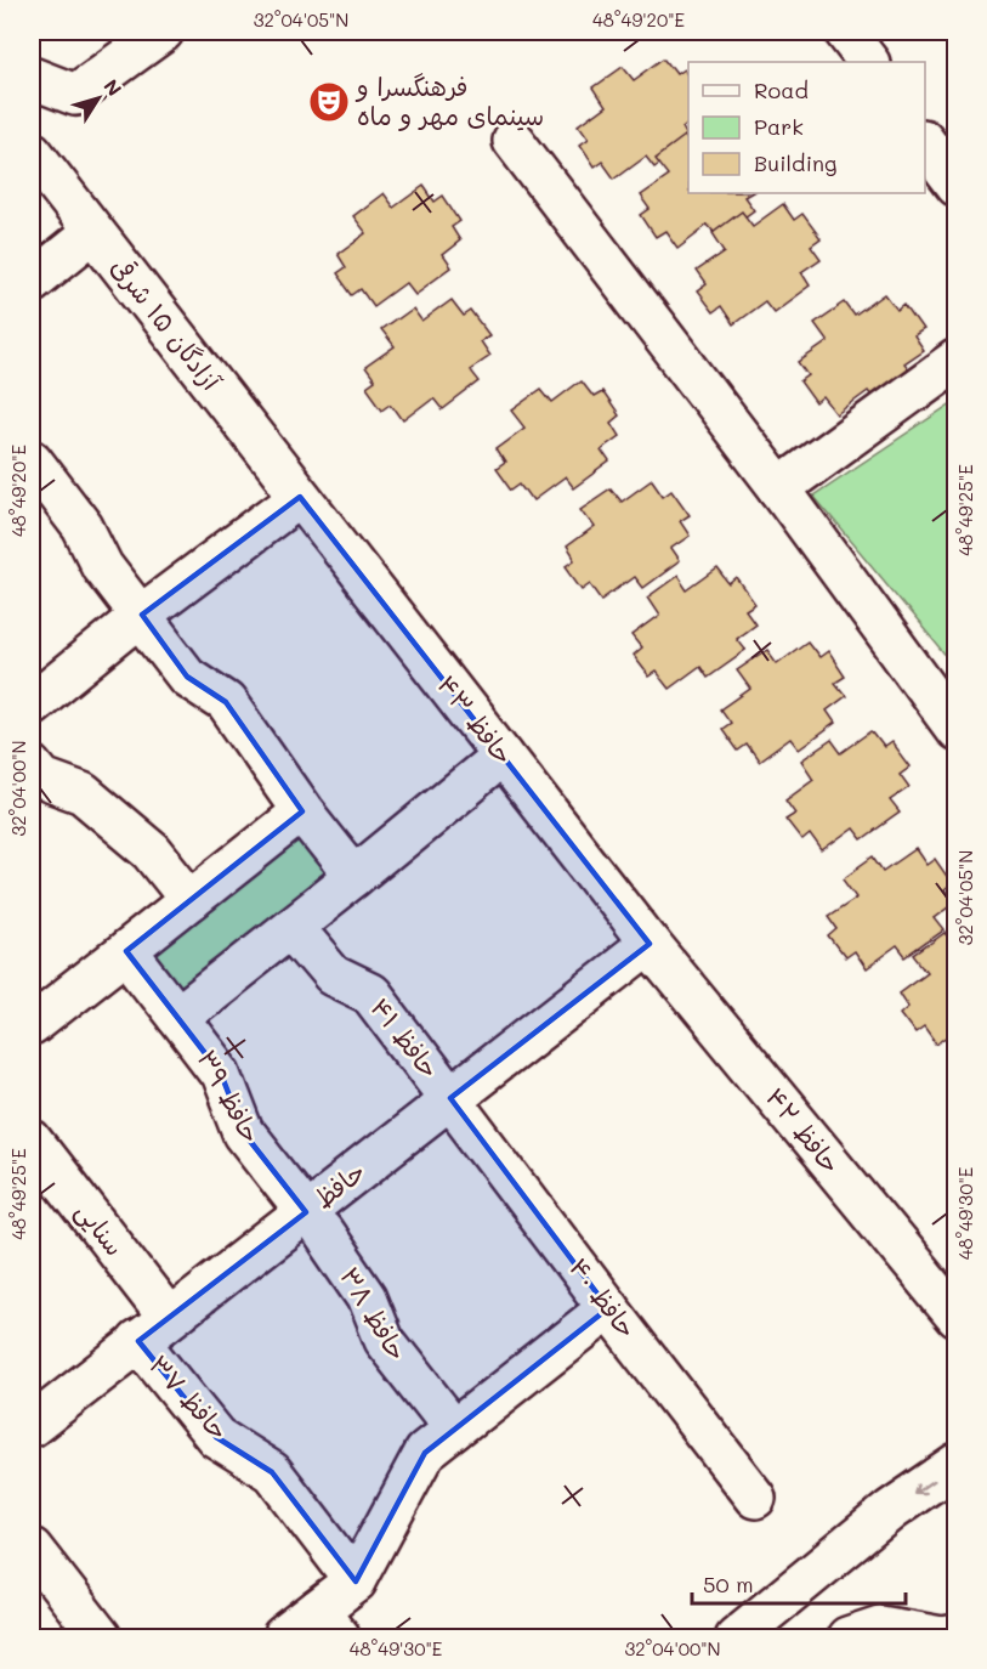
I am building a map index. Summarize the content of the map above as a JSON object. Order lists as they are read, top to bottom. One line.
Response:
{"streets":{"street":["آزادگان ۱۵ شرقی","حافظ ۴۳","حافظ ۴۱","حافظ ۳۹","حافظ ۴۲","حافظ","سنایی","حافظ ۴۰","حافظ ۳۸","حافظ ۳۷"]},"crossings":[["آزادگان ۱۵ شرقی","حافظ ۴۳"],["حافظ ۴۳","حافظ ۴۲"],["حافظ ۴۳","حافظ"],["حافظ ۴۱","حافظ"],["حافظ ۴۱","حافظ ۴۰"],["حافظ ۳۹","حافظ"],["حافظ ۳۹","حافظ ۳۸"],["حافظ ۴۲","حافظ"],["حافظ","سنایی"],["حافظ","حافظ ۴۰"],["حافظ","حافظ ۳۸"],["حافظ","حافظ ۳۷"],["سنایی","حافظ ۳۷"]],"places":{"theatre":["فرهنگسرا و سینمای مهر و ماه"]},"legend":["Road","Park","Building"],"scale_bar":"50 m","north":"top right","coordinates":["32°04'05\"N","48°49'20\"E","48°49'25\"E","32°04'00\"N","48°49'30\"E"]}
